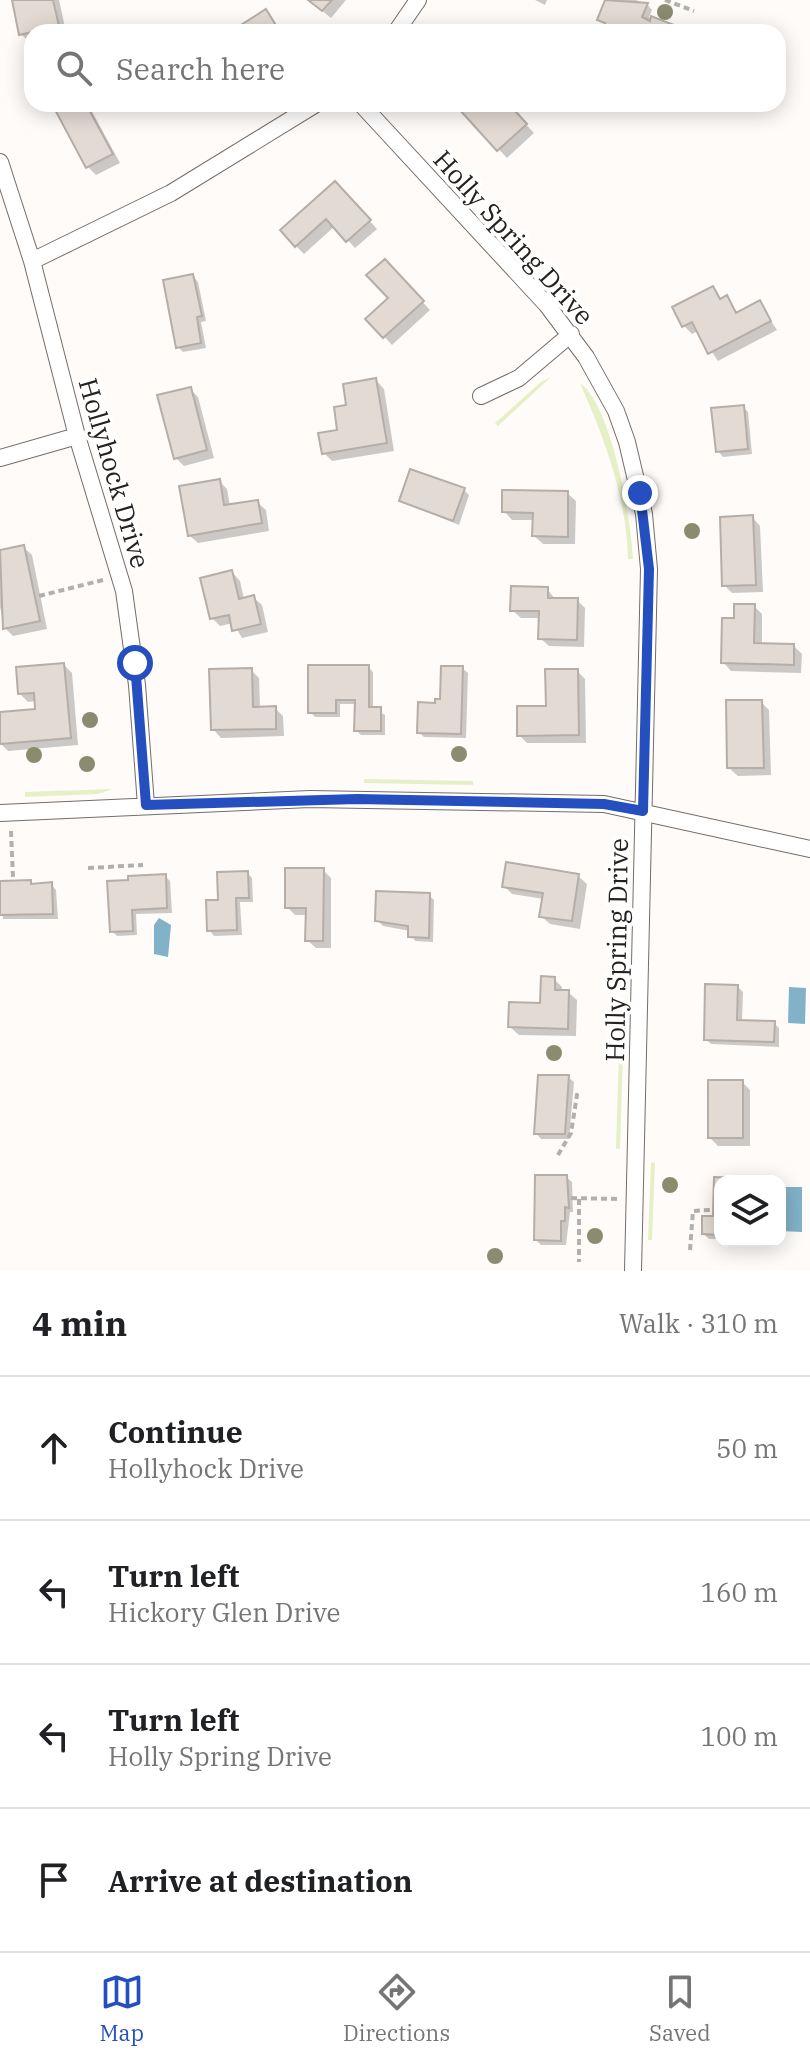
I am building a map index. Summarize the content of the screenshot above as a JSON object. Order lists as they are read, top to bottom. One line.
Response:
{"streets":{"street":["Holly Spring Drive","Hollyhock Drive"]},"page":{"search":"Search here","heading":["4 min","Walk · 310 m"],"list":[["Continue","Hollyhock Drive","50 m"],["Turn left","Hickory Glen Drive","160 m"],["Turn left","Holly Spring Drive","100 m"],"Arrive at destination"],"nav":["Map","Directions","Saved"]}}
